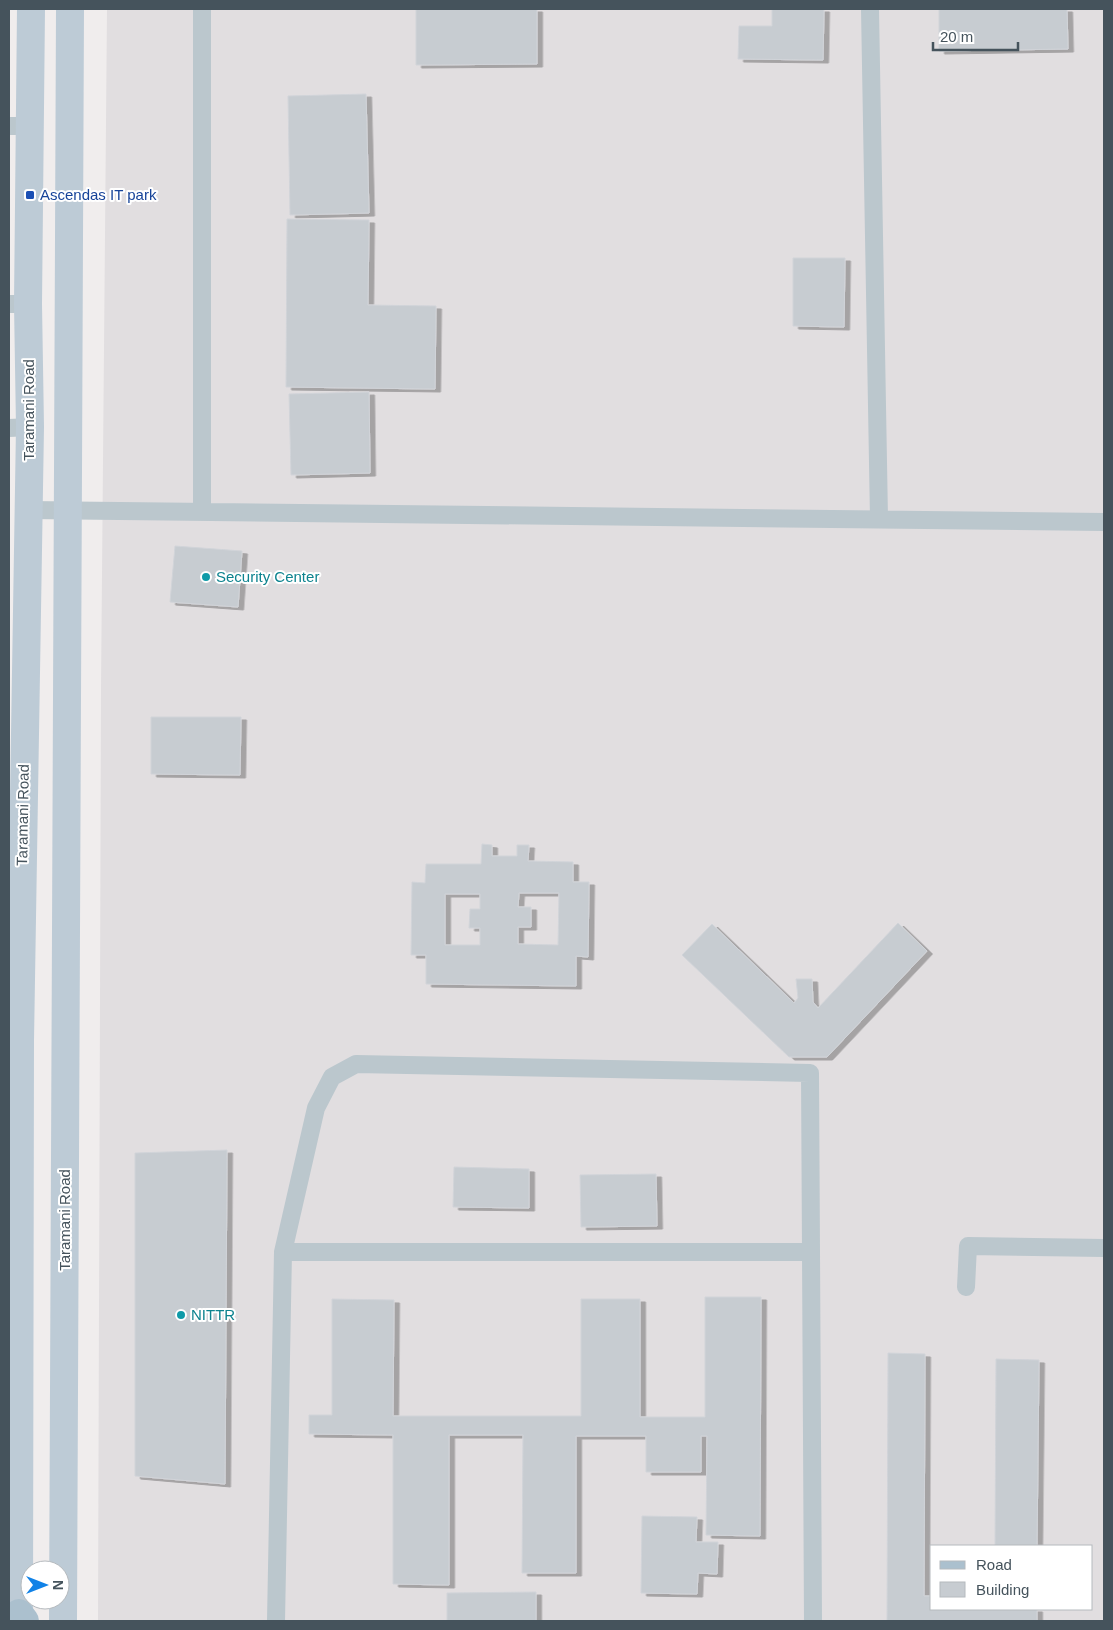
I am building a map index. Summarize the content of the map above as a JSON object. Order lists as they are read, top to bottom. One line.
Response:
{"streets":{"street":["Taramani Road"]},"places":{"transit":["Ascendas IT park"],"other":["Security Center","NITTR"]},"legend":["Road","Building"],"scale_bar":"20 m","north":"right"}
